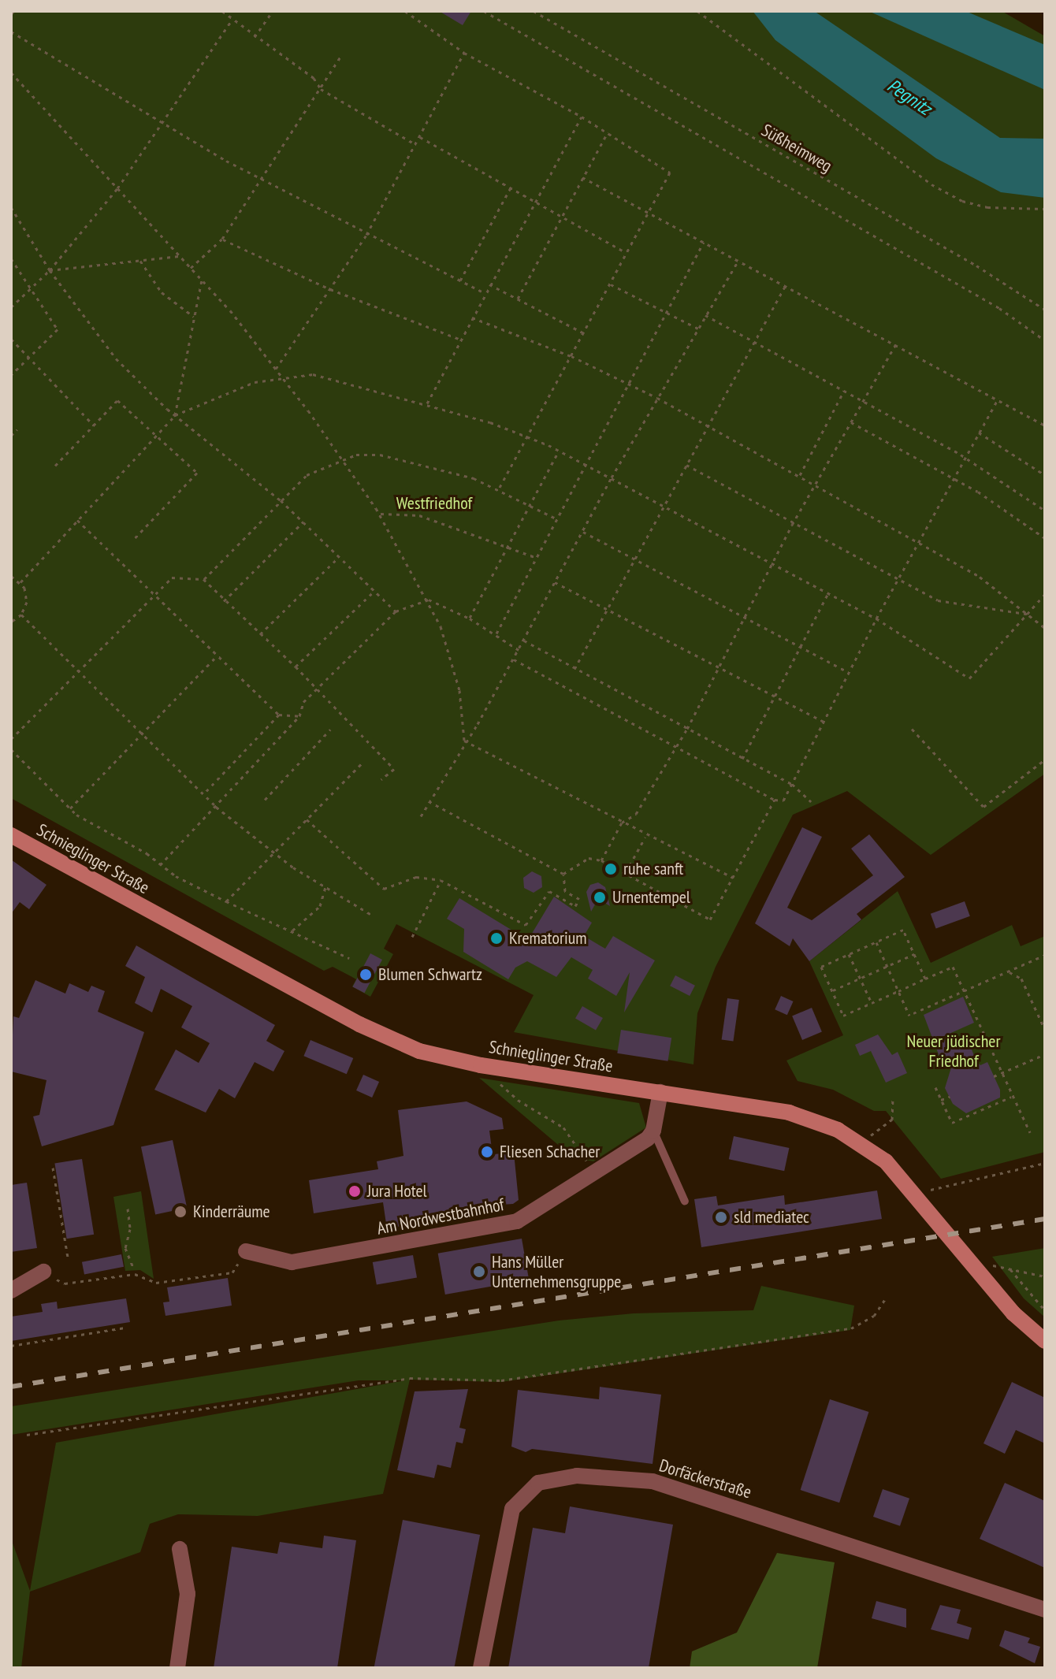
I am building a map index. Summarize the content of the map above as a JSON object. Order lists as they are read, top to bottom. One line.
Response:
{"streets":{"main road":["Schnieglinger Straße"],"street":["Am Nordwestbahnhof","Dorfäckerstraße"],"path":["Süßheimweg"]},"water":["Pegnitz"],"parks":["Westfriedhof","Neuer jüdischer Friedhof"],"places":["ruhe sanft","Urnentempel","Krematorium","Blumen Schwartz","Fliesen Schacher","Jura Hotel","Kinderräume","sld mediatec","Hans Müller Unternehmensgruppe"]}
